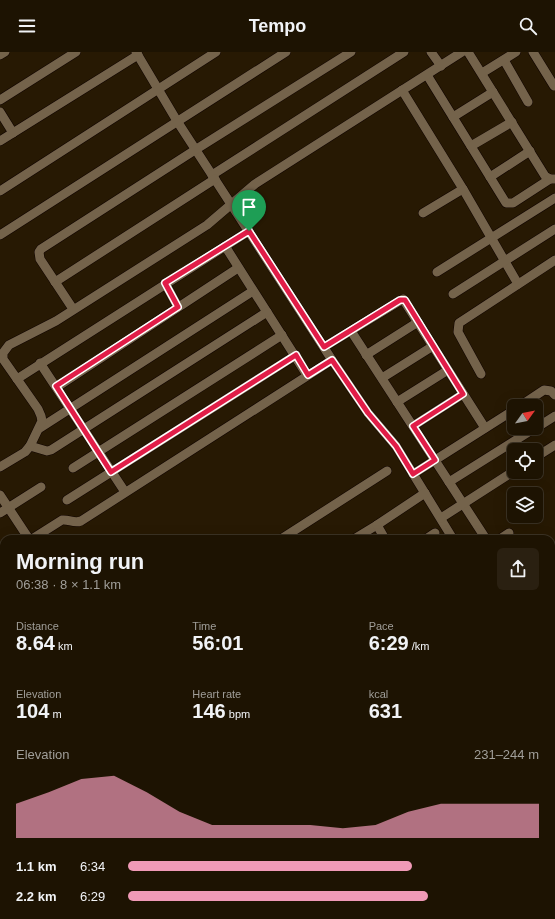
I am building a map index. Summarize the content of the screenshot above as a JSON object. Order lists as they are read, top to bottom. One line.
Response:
{"north":"top right","page":{"header":"Tempo","heading":["Morning run","06:38 · 8 × 1.1 km"],"stats":[["Distance","8.64 km"],["Time","56:01"],["Pace","6:29 /km"],["Elevation","104 m"],["Heart rate","146 bpm"],["kcal","631"]],"chart":["Elevation","231–244 m"],"list":[{"name":"1.1 km","note":"6:34"},{"name":"2.2 km","note":"6:29"}]}}
